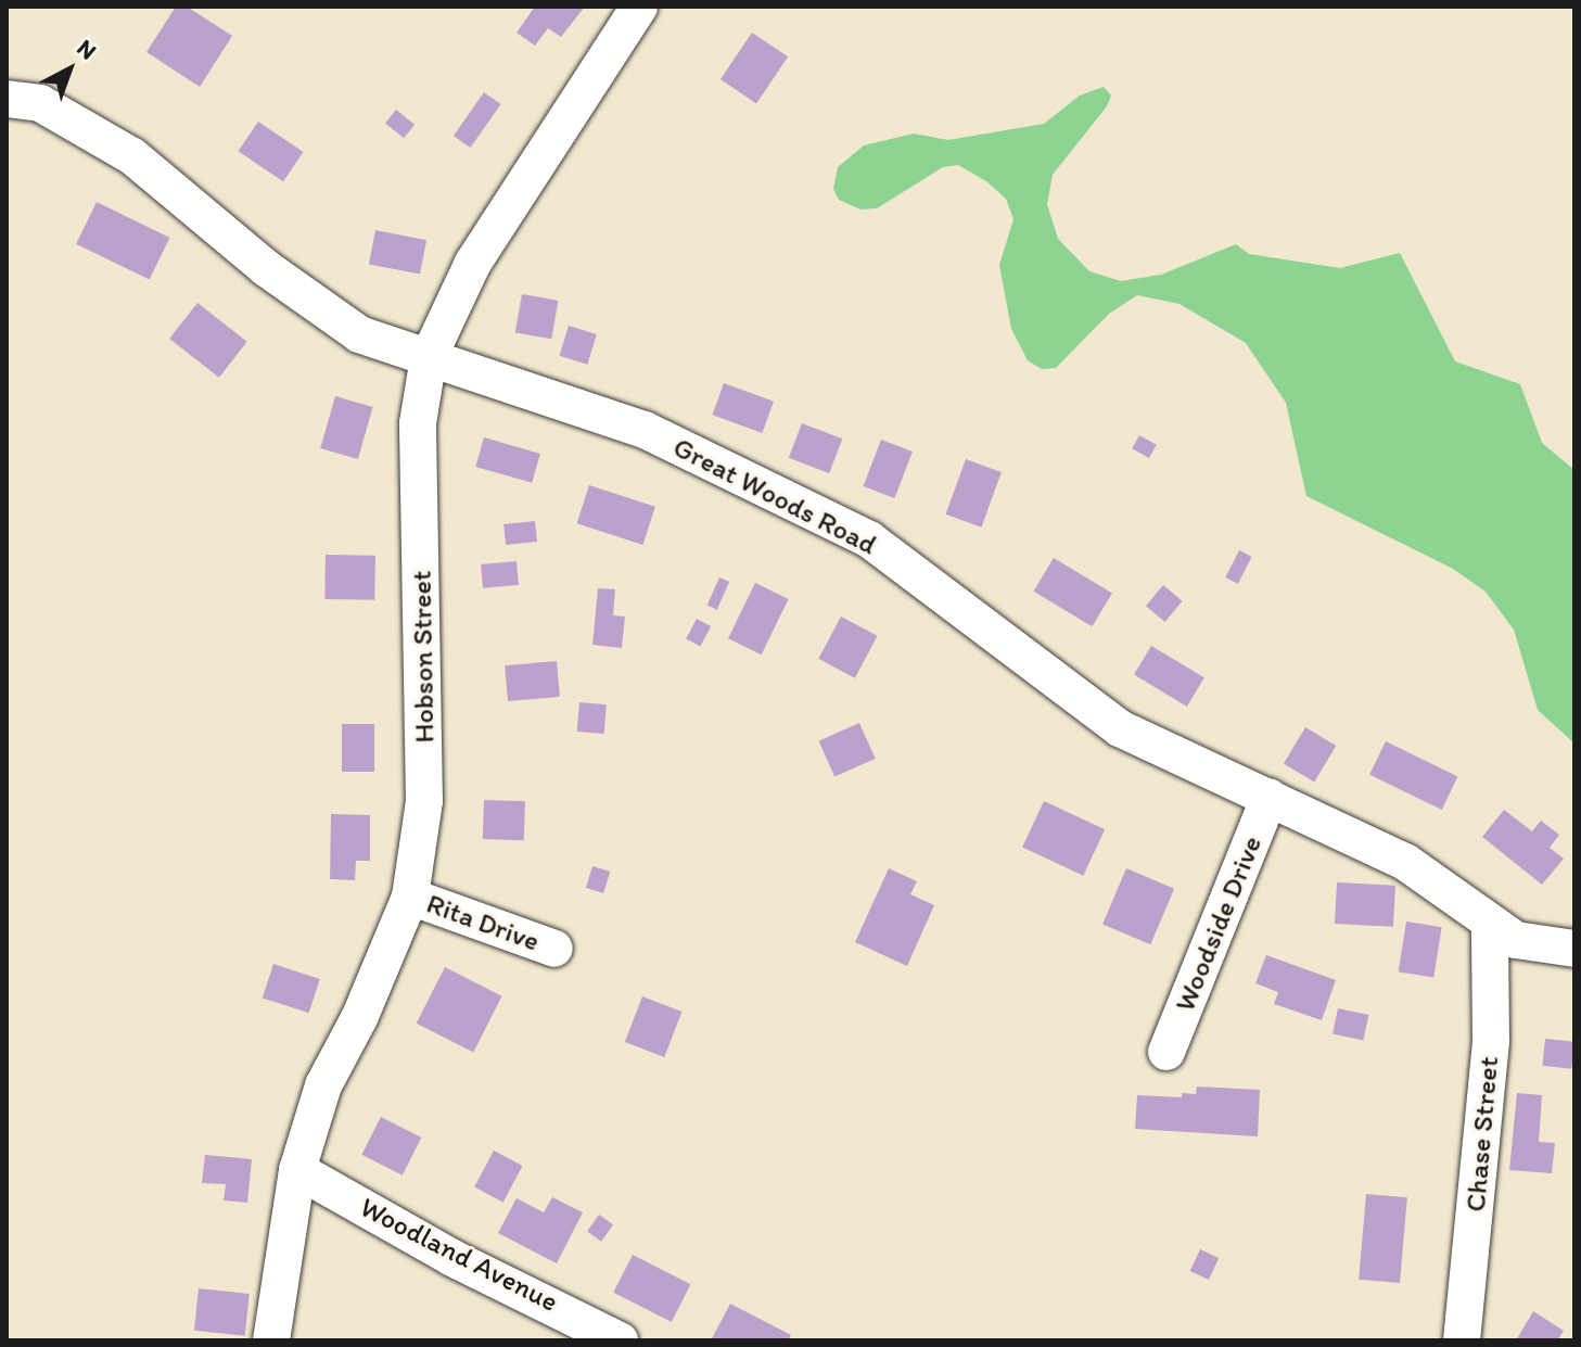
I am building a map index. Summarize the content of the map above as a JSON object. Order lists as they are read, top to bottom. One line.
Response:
{"streets":{"street":["Great Woods Road","Hobson Street","Rita Drive","Woodside Drive","Chase Street","Woodland Avenue"]},"crossings":[["Great Woods Road","Hobson Street"],["Great Woods Road","Woodside Drive"],["Great Woods Road","Chase Street"],["Hobson Street","Rita Drive"],["Hobson Street","Woodland Avenue"]],"north":"top right"}
